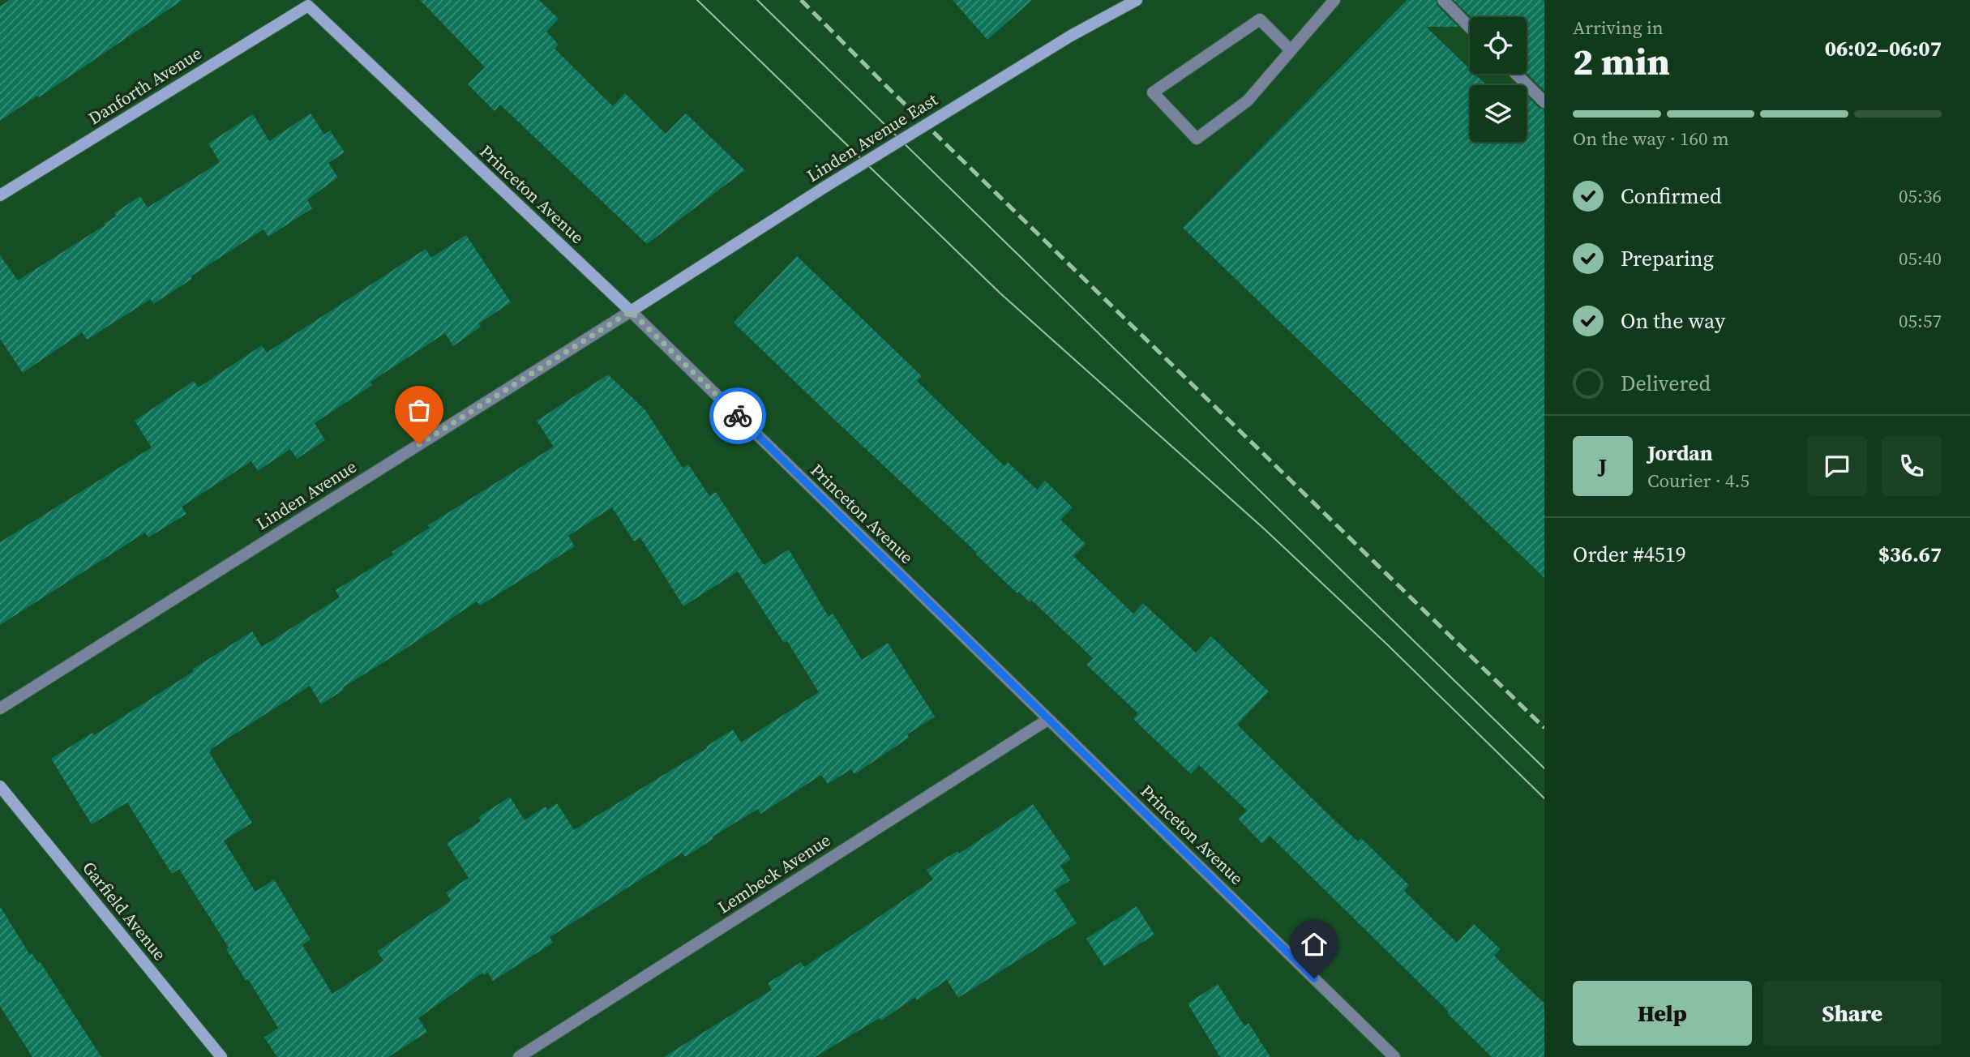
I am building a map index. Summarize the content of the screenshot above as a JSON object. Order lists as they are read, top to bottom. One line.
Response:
{"streets":{"street":["Danforth Avenue","Linden Avenue East","Princeton Avenue","Linden Avenue","Lembeck Avenue","Garfield Avenue"]},"crossings":[["Danforth Avenue","Princeton Avenue"],["Linden Avenue East","Princeton Avenue"],["Linden Avenue East","Linden Avenue"],["Princeton Avenue","Linden Avenue"],["Princeton Avenue","Lembeck Avenue"]],"page":{"heading":["2 min","Arriving in","06:02–06:07"],"panel":["Jordan","Courier · 4.5","Order #4519","$36.67"],"bar":"On the way · 160 m","list":[["Confirmed","05:36"],["Preparing","05:40"],["On the way","05:57"],"Delivered"],"round":"J","buttons":["Help","Share"]}}
